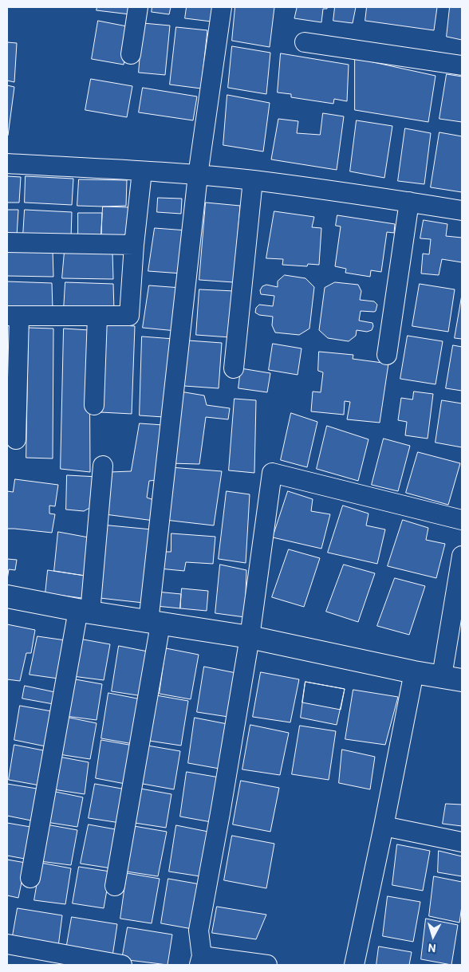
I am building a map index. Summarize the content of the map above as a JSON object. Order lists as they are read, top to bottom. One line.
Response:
{"north":"bottom"}
